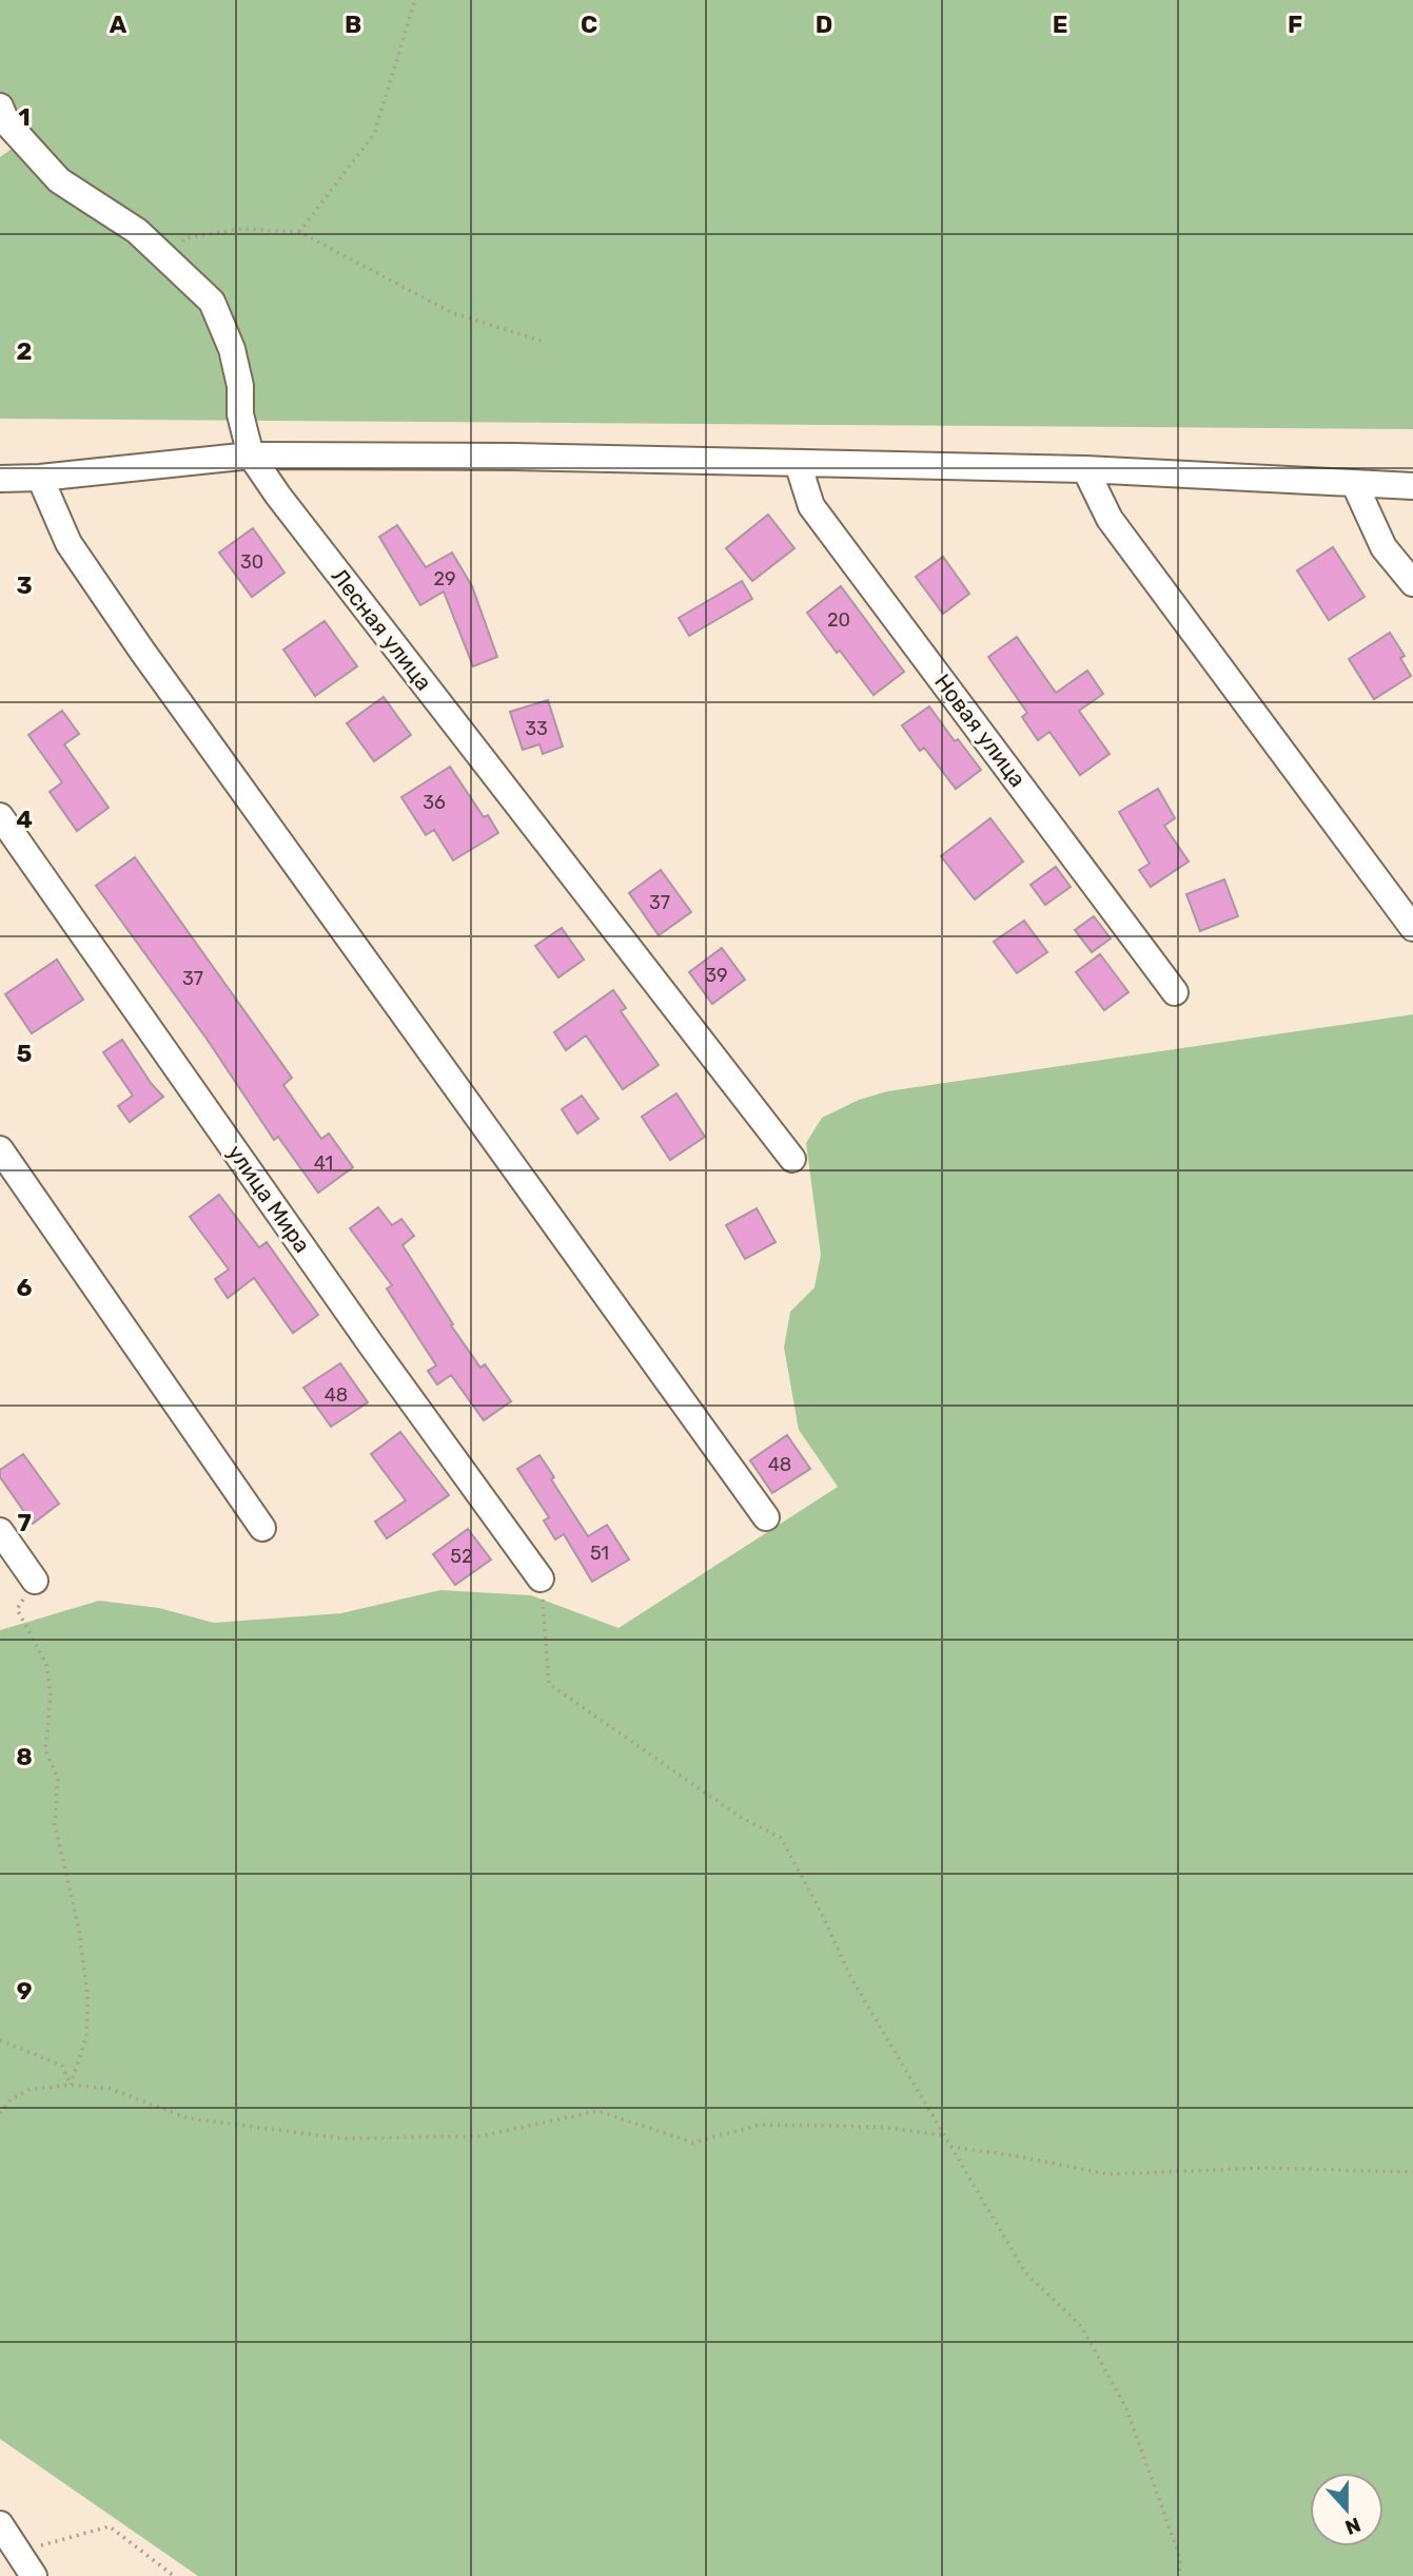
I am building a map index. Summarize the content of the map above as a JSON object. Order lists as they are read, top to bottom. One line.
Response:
{"streets":{"street":["Лесная улица","Новая улица","улица Мира"]},"house_numbers":["30","29","20","33","36","37","39","37","41","48","48","51","52"],"north":"bottom","grid":{"columns":["A","B","C","D","E","F"],"rows":["1","2","3","4","5","6","7","8","9"]}}
